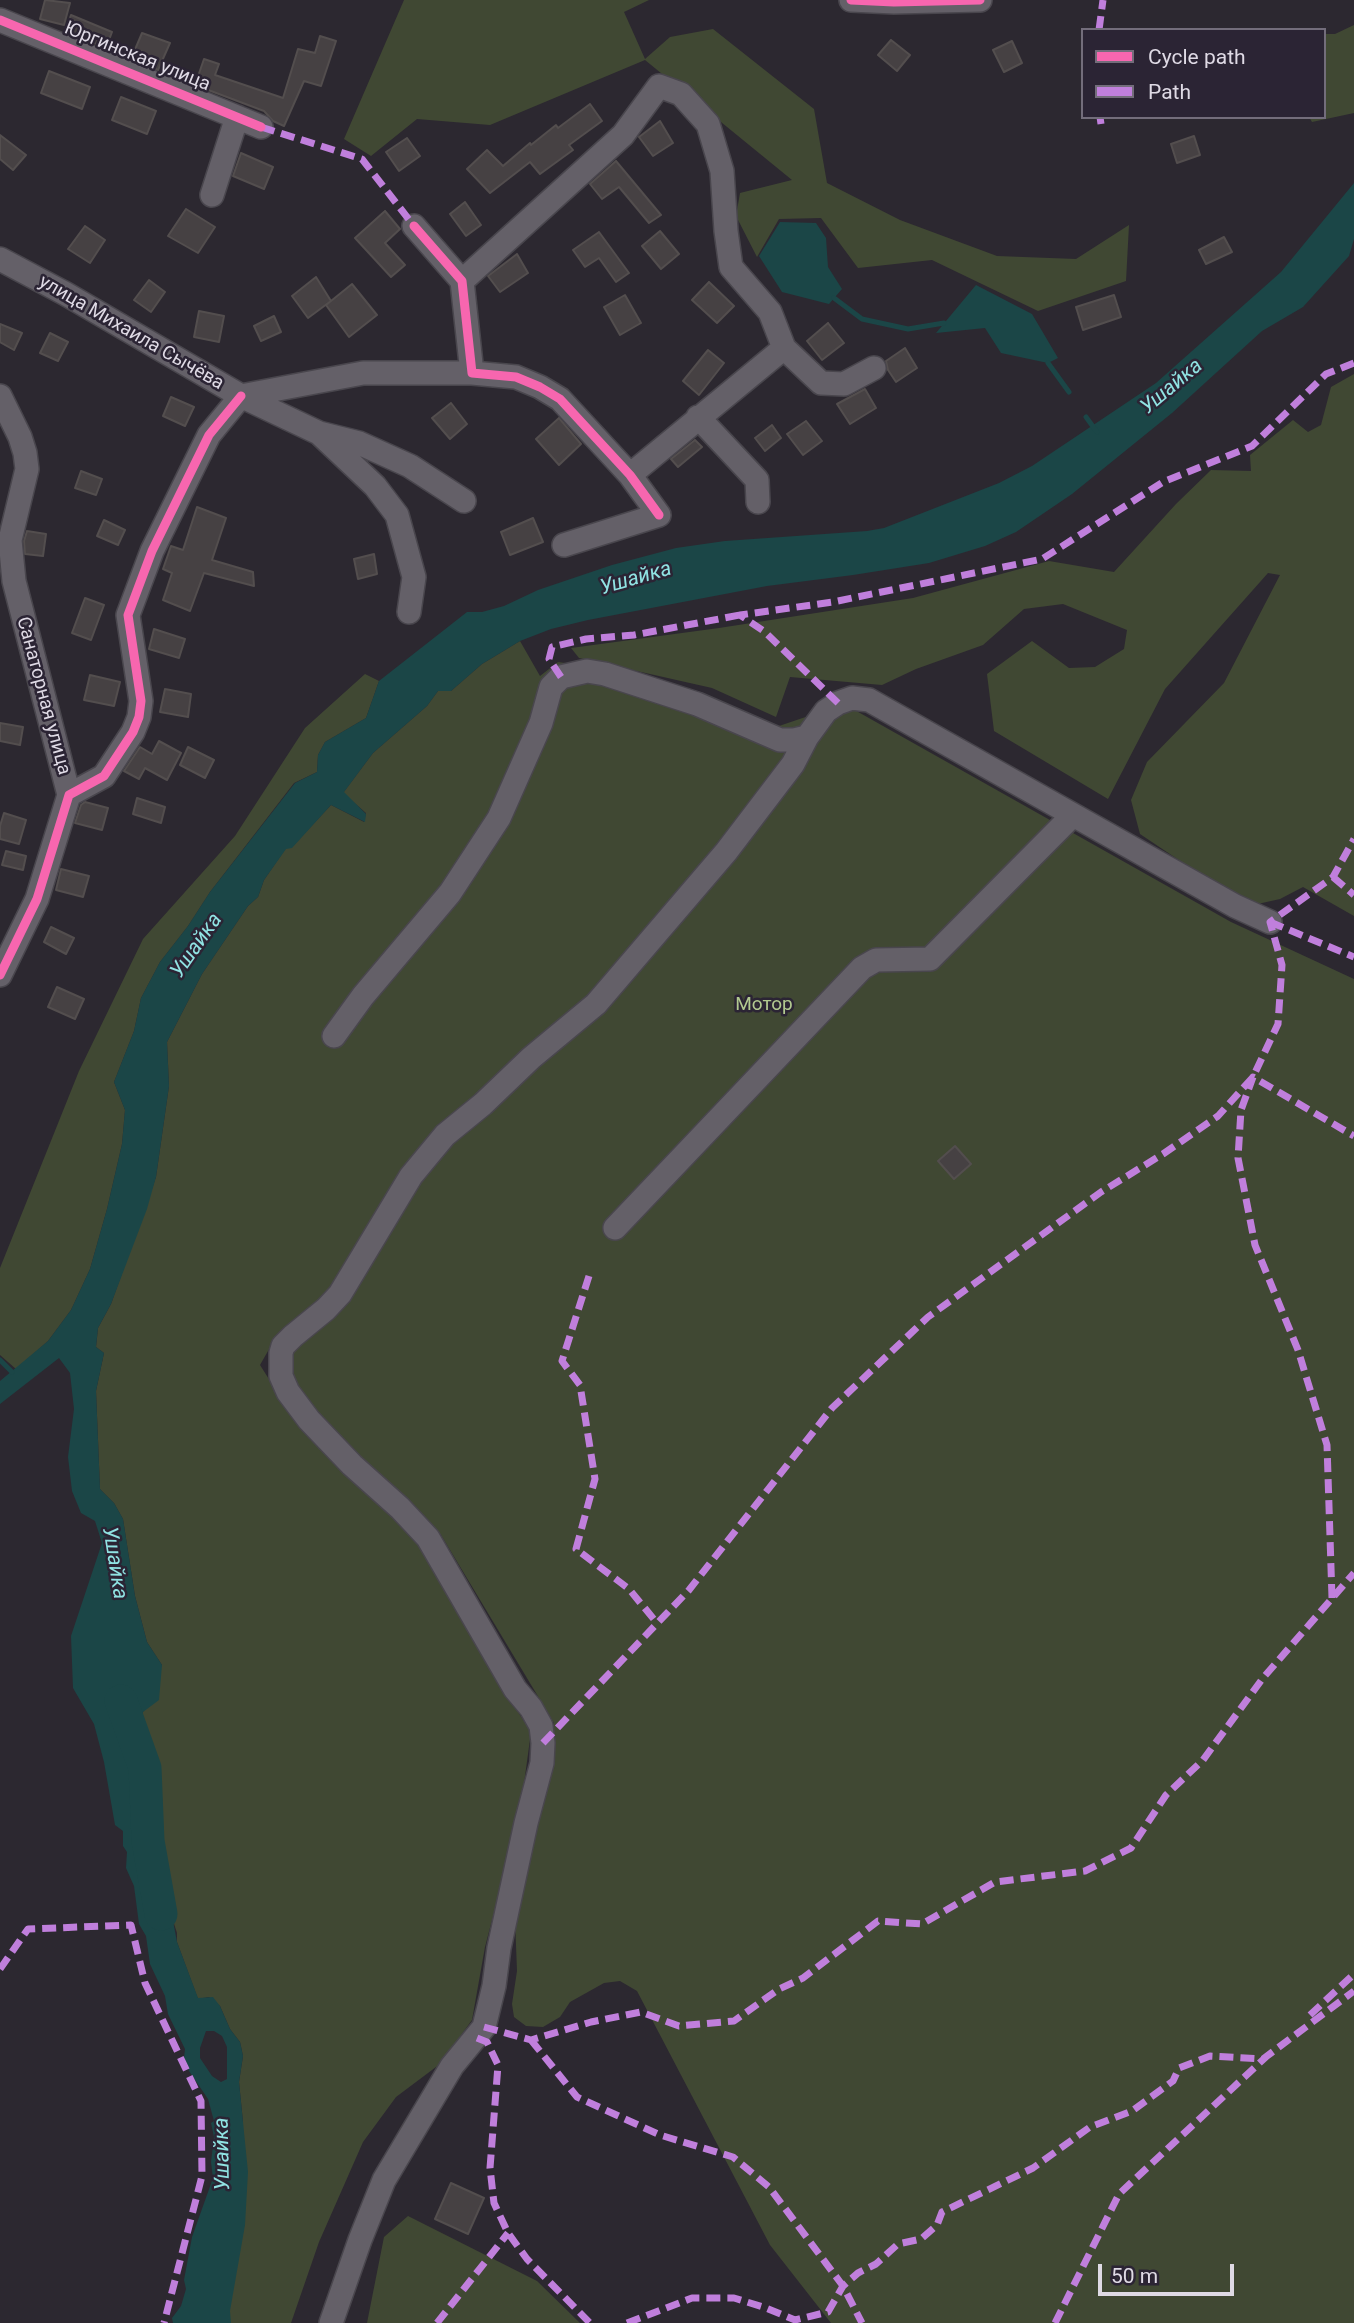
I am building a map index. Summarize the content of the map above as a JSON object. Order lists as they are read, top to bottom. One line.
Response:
{"streets":{"street":["Юргинская улица","улица Михаила Сычёва","Санаторная улица"]},"water":["Ушайка"],"parks":["Мотор"],"legend":["Cycle path","Path"],"scale_bar":"50 m"}
